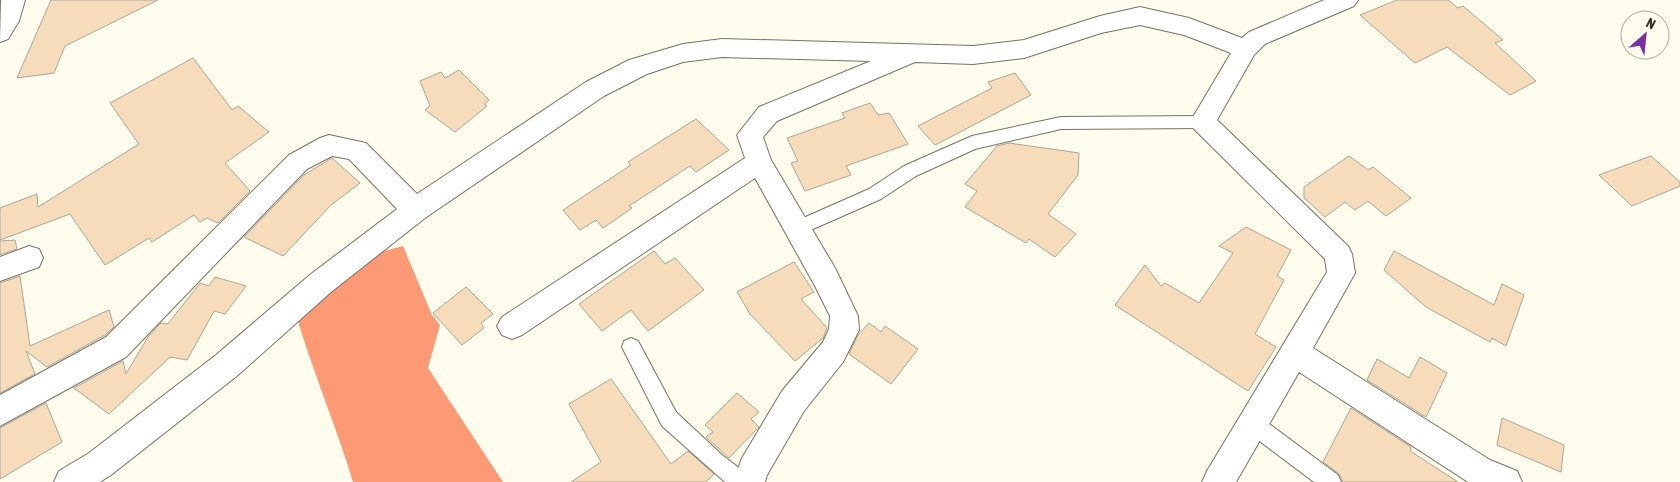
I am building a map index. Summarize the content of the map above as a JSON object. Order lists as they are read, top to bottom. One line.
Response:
{"north":"top right"}
